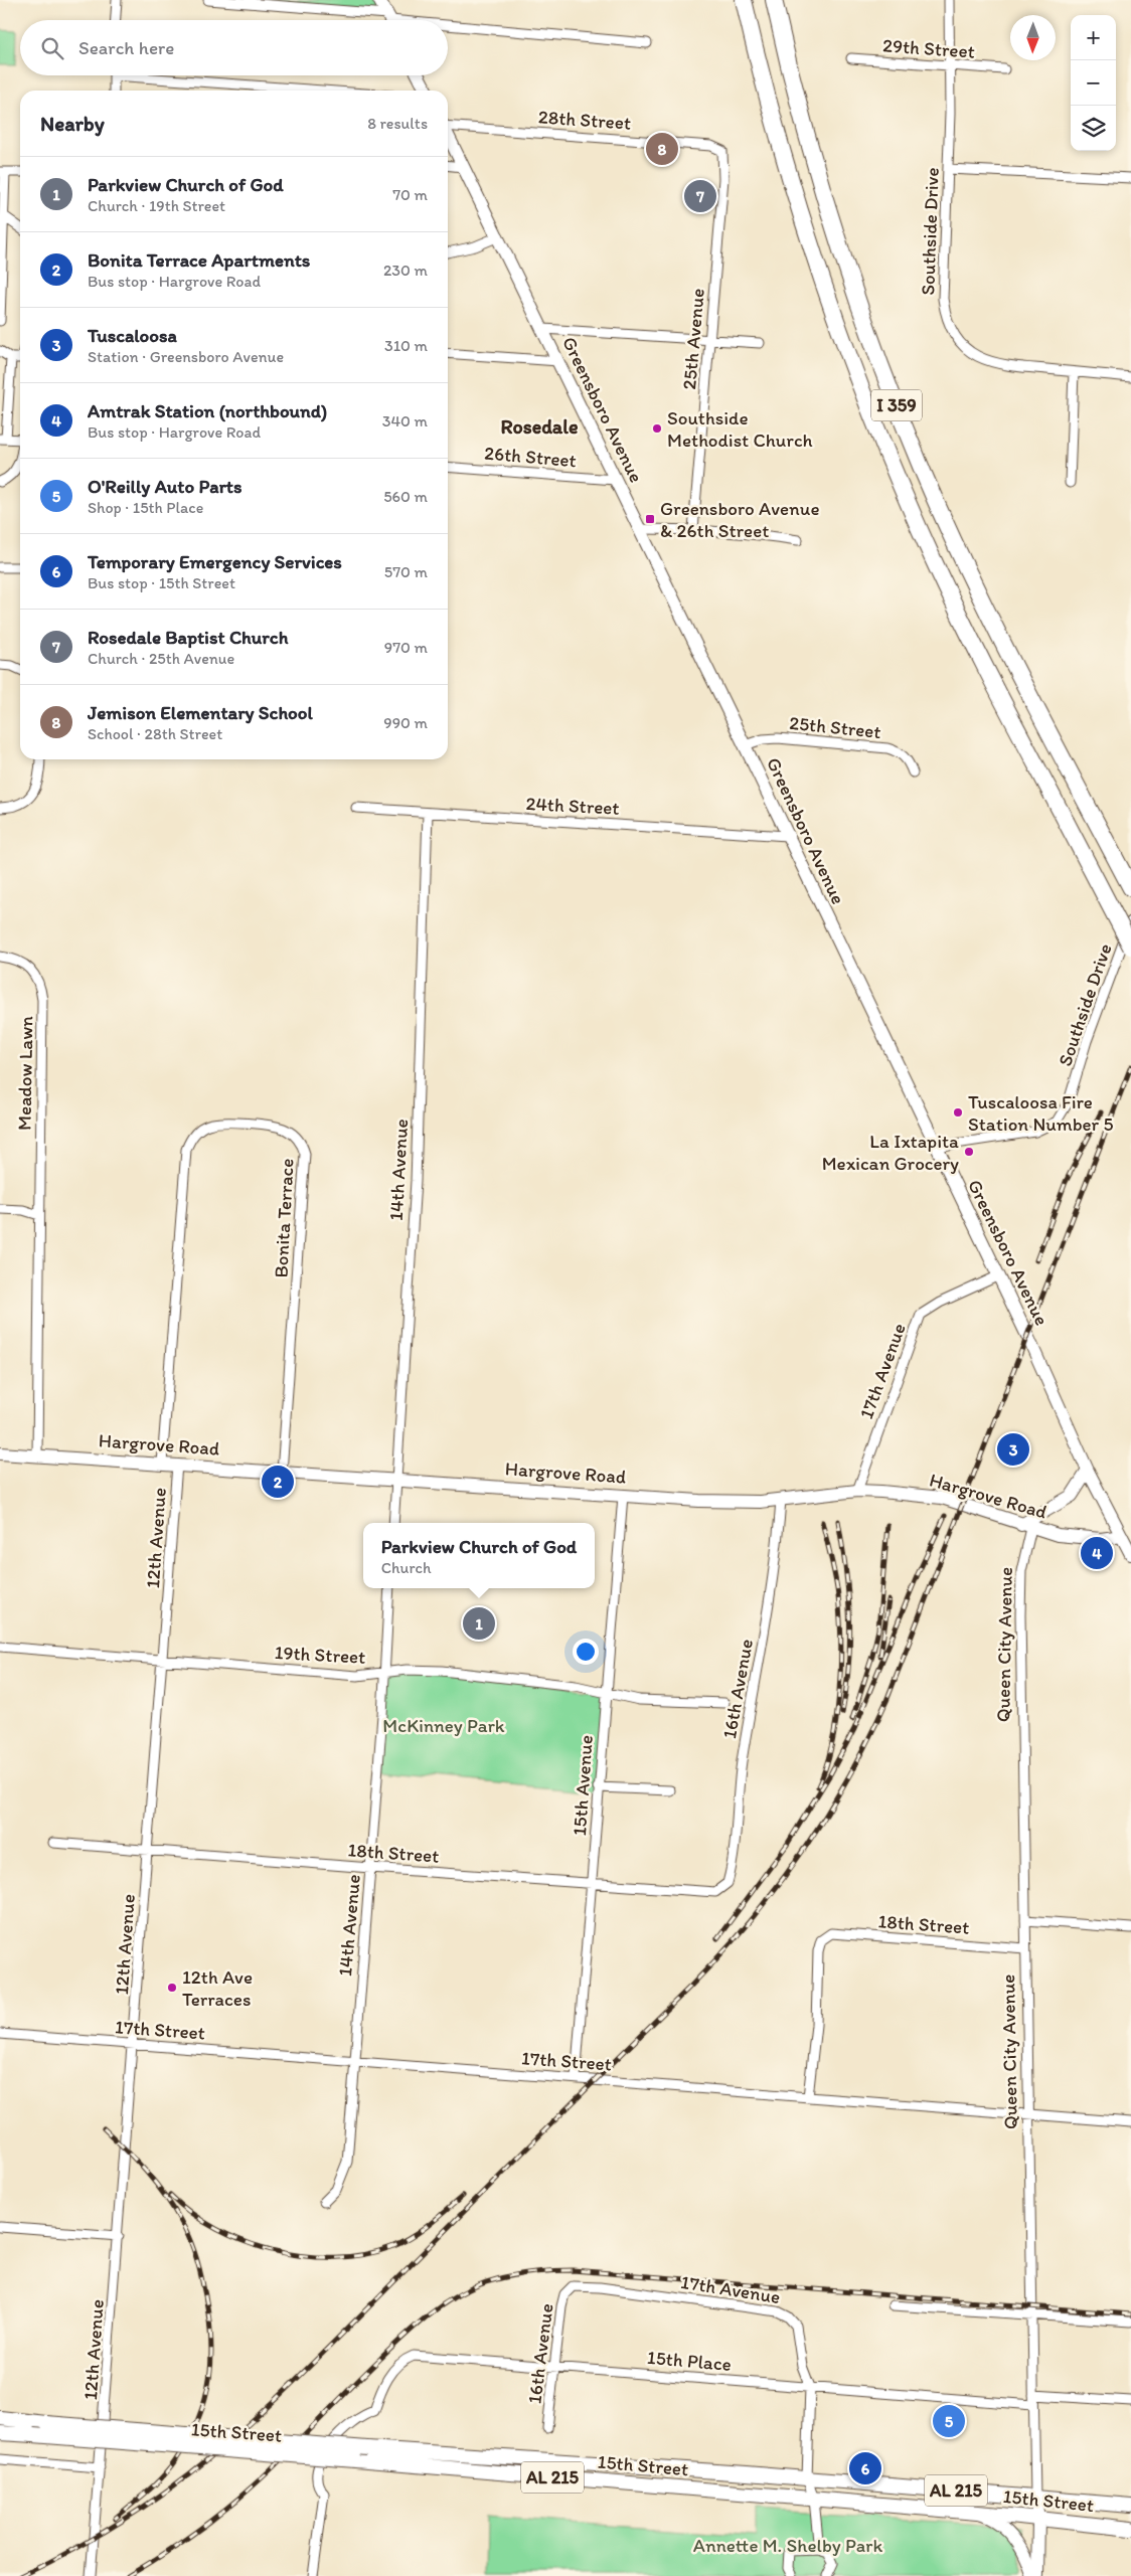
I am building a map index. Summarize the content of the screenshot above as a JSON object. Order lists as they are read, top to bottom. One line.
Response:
{"streets":{"highway":["I 359"],"main road":["Greensboro Avenue","Hargrove Road","Queen City Avenue","15th Street","AL 215"],"street":["29th Street","28th Street","Southside Drive","25th Avenue","26th Street","25th Street","24th Street","Meadow Lawn","14th Avenue","Bonita Terrace","17th Avenue","12th Avenue","19th Street","16th Avenue","15th Avenue","18th Street","17th Street","15th Place"]},"crossings":[["29th Street","Southside Drive"],["28th Street","25th Avenue"],["Southside Drive","Greensboro Avenue"],["Greensboro Avenue","26th Street"],["Greensboro Avenue","25th Street"],["Greensboro Avenue","24th Street"],["Greensboro Avenue","17th Avenue"],["Greensboro Avenue","Hargrove Road"],["24th Street","14th Avenue"],["Meadow Lawn","Hargrove Road"],["14th Avenue","Hargrove Road"],["14th Avenue","19th Street"],["14th Avenue","18th Street"],["14th Avenue","17th Street"],["Bonita Terrace","Hargrove Road"],["17th Avenue","Hargrove Road"],["17th Avenue","16th Avenue"],["17th Avenue","15th Place"],["17th Avenue","15th Street"],["Hargrove Road","12th Avenue"],["Hargrove Road","Queen City Avenue"],["Hargrove Road","16th Avenue"],["Hargrove Road","15th Avenue"],["12th Avenue","19th Street"],["12th Avenue","18th Street"],["12th Avenue","17th Street"],["Queen City Avenue","18th Street"],["Queen City Avenue","17th Street"],["Queen City Avenue","15th Place"],["Queen City Avenue","15th Street"],["19th Street","15th Avenue"],["16th Avenue","18th Street"],["16th Avenue","15th Place"],["15th Avenue","18th Street"],["15th Avenue","17th Street"],["18th Street","17th Street"]],"districts":["Rosedale"],"parks":["McKinney Park","Annette M. Shelby Park"],"places":{"other":["Southside Methodist Church","Tuscaloosa Fire Station Number 5","La Ixtapita Mexican Grocery","12th Ave Terraces"],"transit":["Greensboro Avenue & 26th Street"]},"north":"bottom","page":{"map_buttons":["+","−"],"search":"Search here","heading":["Nearby","8 results"],"pins":["8","7","3","2","4","1","5","6"],"list":[{"mark":"1","name":"Parkview Church of God","note":"Church · 19th Street","value":"70 m"},{"mark":"2","name":"Bonita Terrace Apartments","note":"Bus stop · Hargrove Road","value":"230 m"},{"mark":"3","name":"Tuscaloosa","note":"Station · Greensboro Avenue","value":"310 m"},{"mark":"4","name":"Amtrak Station (northbound)","note":"Bus stop · Hargrove Road","value":"340 m"},{"mark":"5","name":"O'Reilly Auto Parts","note":"Shop · 15th Place","value":"560 m"},{"mark":"6","name":"Temporary Emergency Services","note":"Bus stop · 15th Street","value":"570 m"},{"mark":"7","name":"Rosedale Baptist Church","note":"Church · 25th Avenue","value":"970 m"},{"mark":"8","name":"Jemison Elementary School","note":"School · 28th Street","value":"990 m"}],"popup":["Parkview Church of God","Church"]}}
